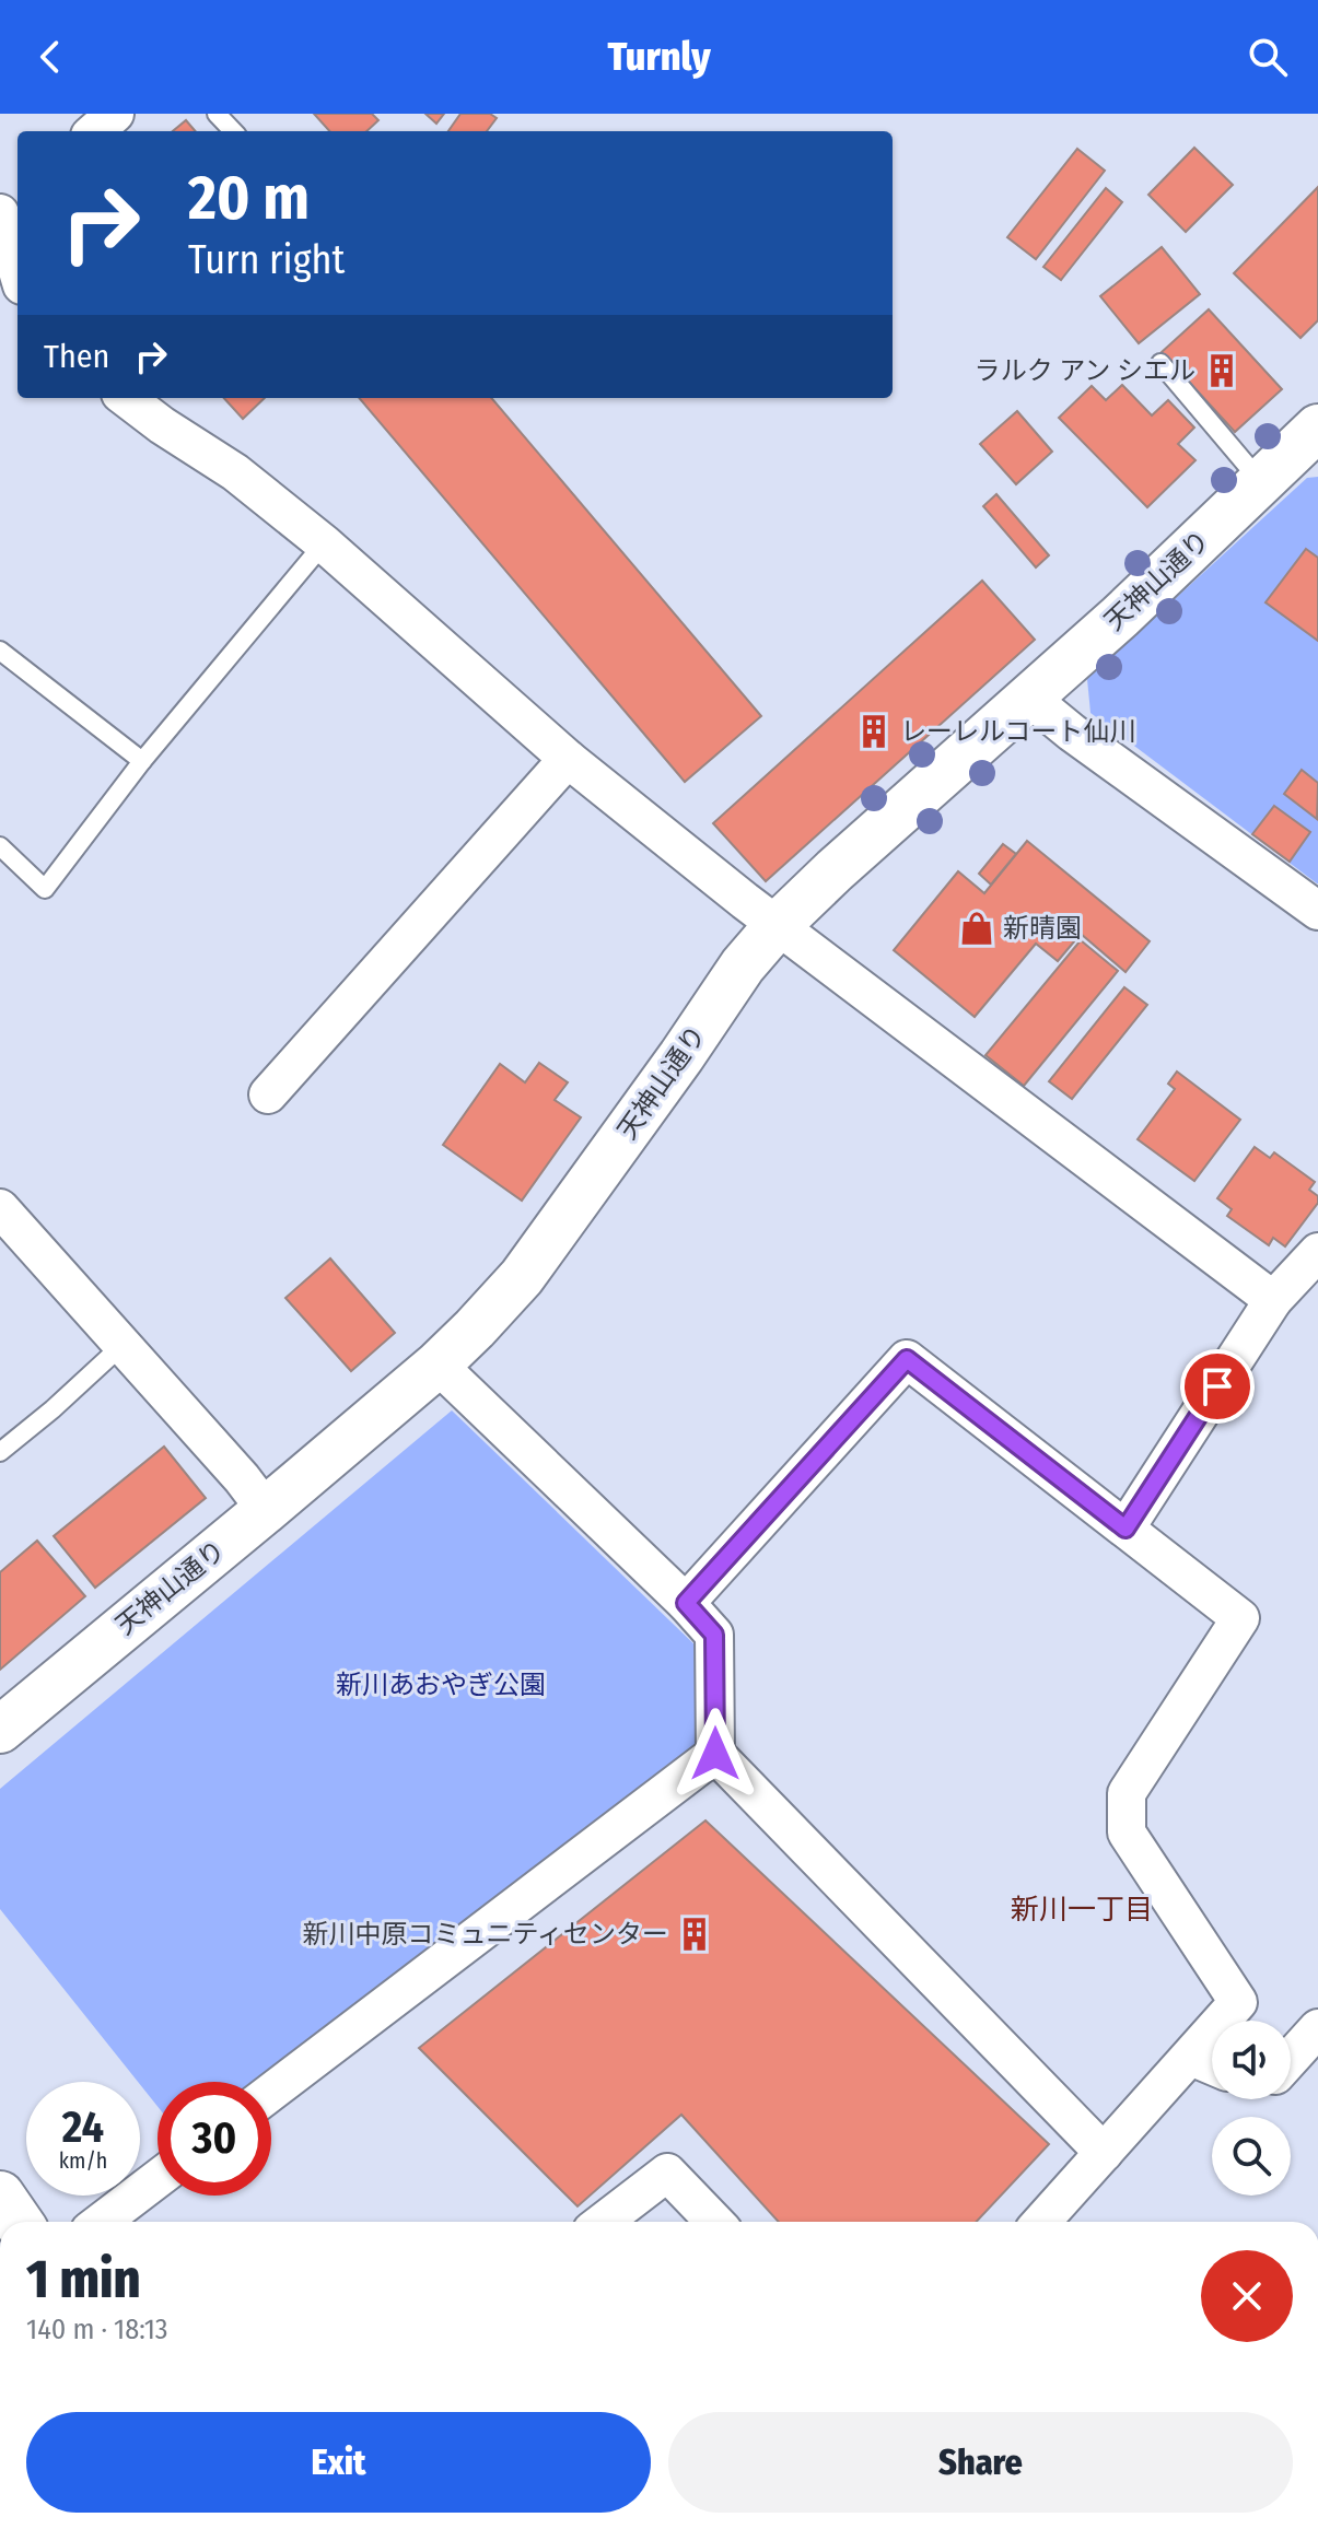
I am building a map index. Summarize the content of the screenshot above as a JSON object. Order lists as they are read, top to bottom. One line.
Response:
{"streets":{"street":["天神山通り"]},"districts":["新川一丁目"],"parks":["新川あおやぎ公園"],"places":{"building":["ラルク アン シエル","レーレルコート仙川","新川中原コミュニティセンター"],"shop":["新晴園"]},"page":{"header":"Turnly","turn":["20 m","Turn right"],"then":"Then","speed":"24 km/h","limit":"30","heading":["1 min","140 m · 18:13"],"buttons":["Exit","Share"]}}
